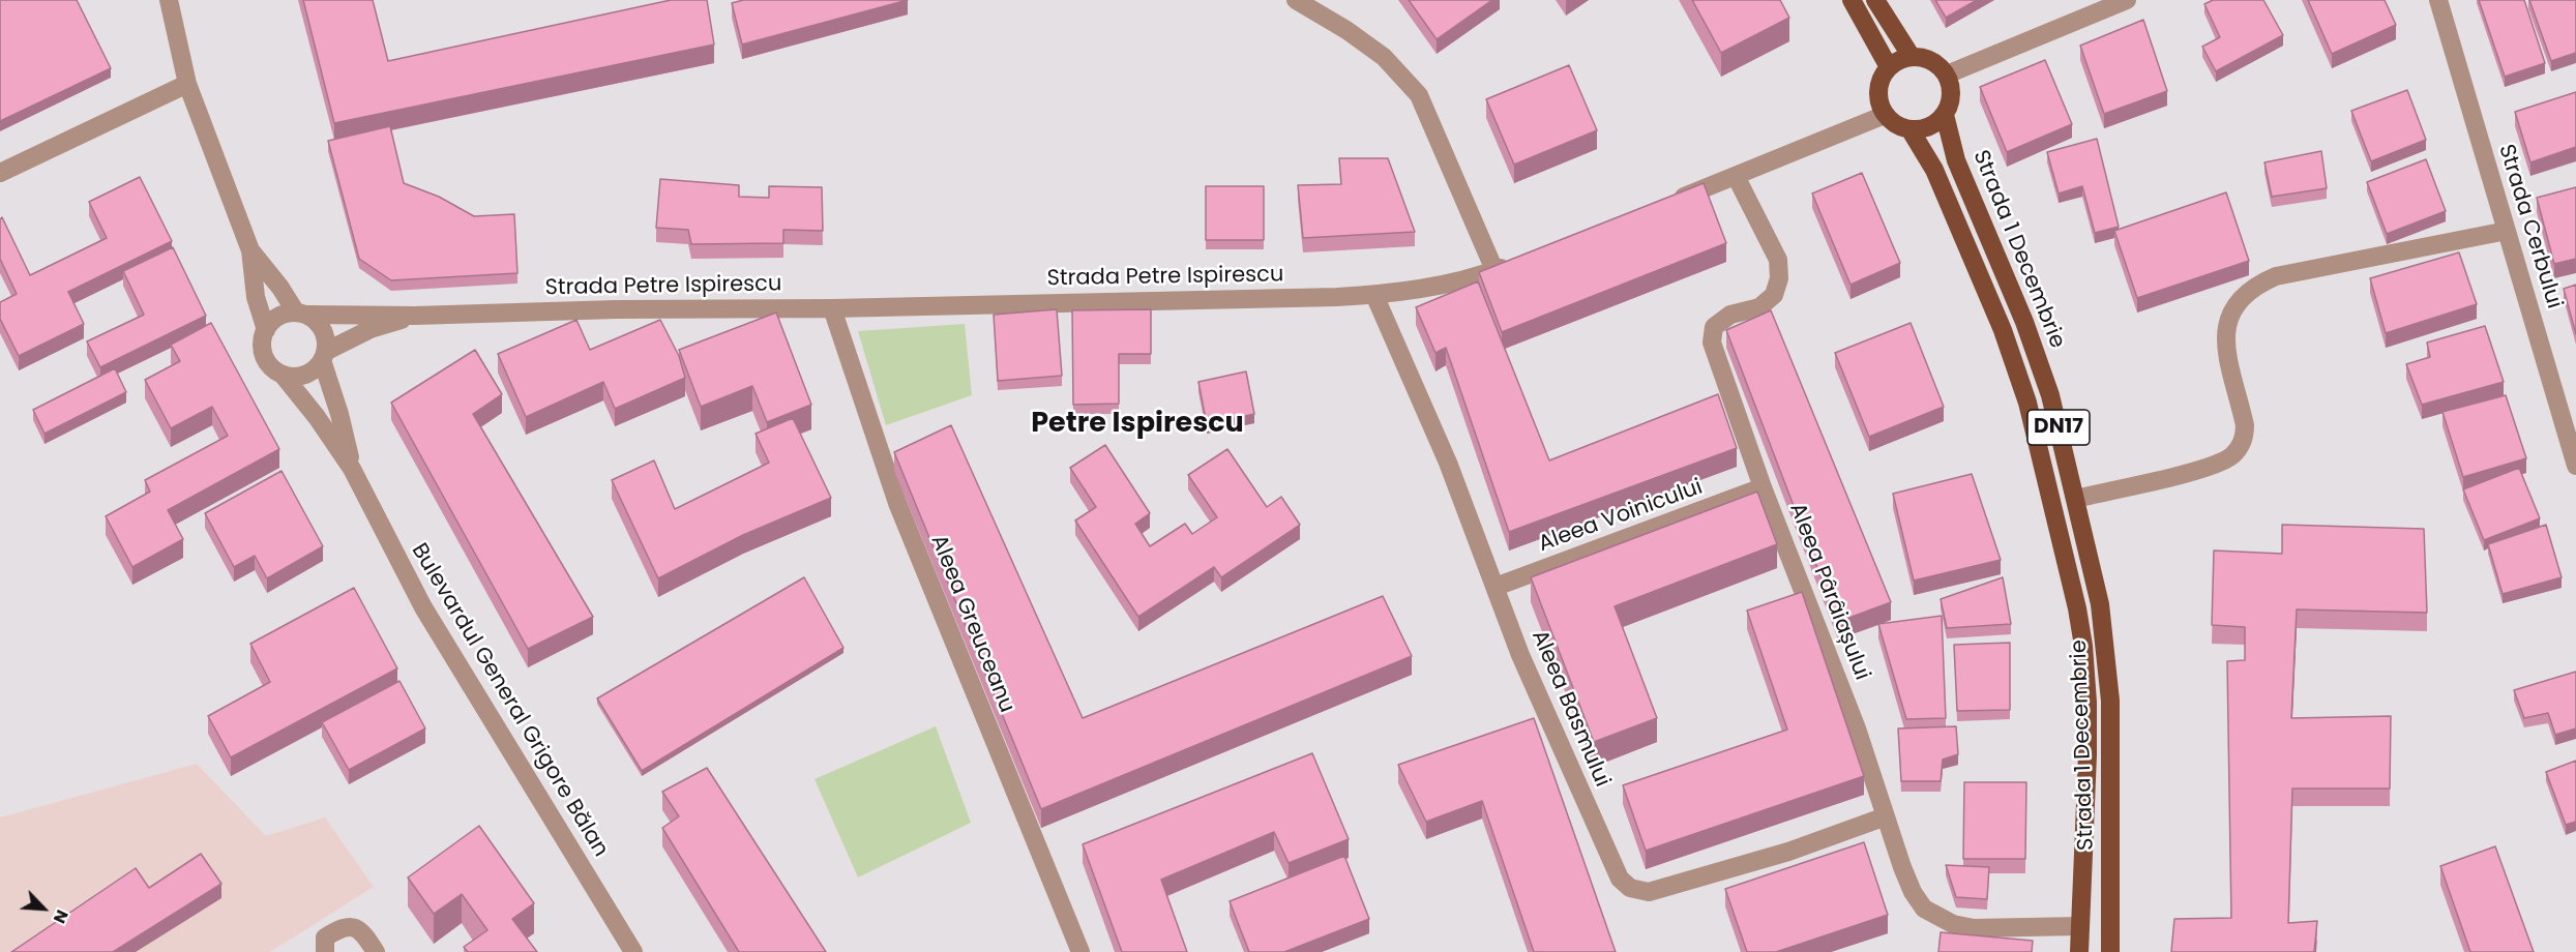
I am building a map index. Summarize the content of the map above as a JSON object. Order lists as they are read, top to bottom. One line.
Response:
{"streets":{"main road":["Strada 1 Decembrie","DN17"],"street":["Strada Cerbului","Strada Petre Ispirescu","Aleea Voinicului","Aleea Pârâiașului","Aleea Greuceanu","Bulevardul General Grigore Bălan","Aleea Basmului"]},"crossings":[["Strada 1 Decembrie","Aleea Pârâiașului"],["Strada Petre Ispirescu","Aleea Greuceanu"],["Strada Petre Ispirescu","Bulevardul General Grigore Bălan"],["Strada Petre Ispirescu","Aleea Basmului"],["Aleea Voinicului","Aleea Pârâiașului"],["Aleea Voinicului","Aleea Basmului"],["Aleea Pârâiașului","Aleea Basmului"]],"districts":["Petre Ispirescu"],"north":"bottom right"}
